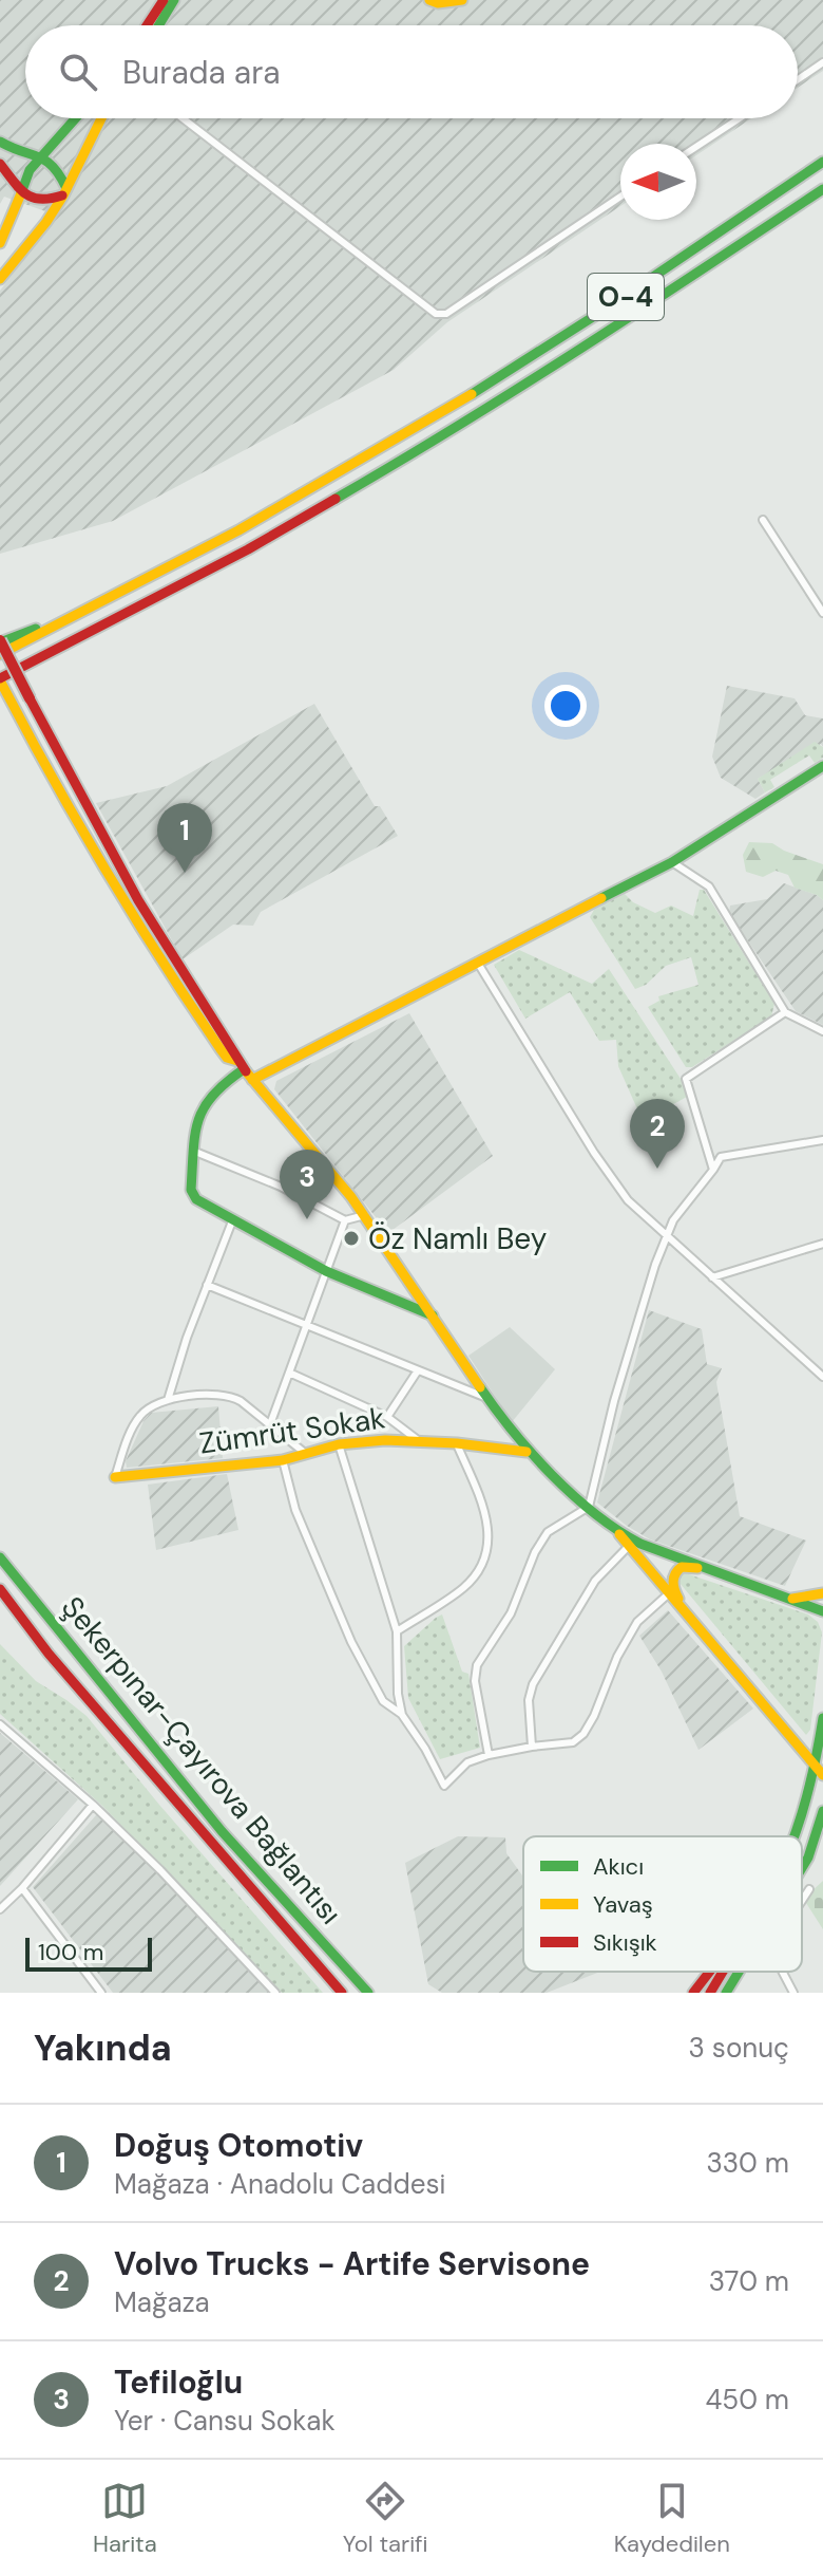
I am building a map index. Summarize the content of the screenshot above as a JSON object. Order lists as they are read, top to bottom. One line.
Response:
{"streets":{"main road":["O-4","Zümrüt Sokak","Şekerpınar-Çayırova Bağlantısı"]},"places":["Öz Namlı Bey"],"legend":["Akıcı","Yavaş","Sıkışık"],"scale_bar":"100 m","north":"left","page":{"search":"Burada ara","pins":["1","2","3"],"scale":"100 m","heading":["Yakında","3 sonuç"],"list":[{"mark":"1","name":"Doğuş Otomotiv","note":"Mağaza · Anadolu Caddesi","value":"330 m"},{"mark":"2","name":"Volvo Trucks - Artife Servisone","note":"Mağaza","value":"370 m"},{"mark":"3","name":"Tefiloğlu","note":"Yer · Cansu Sokak","value":"450 m"}],"nav":["Harita","Yol tarifi","Kaydedilen"]}}
